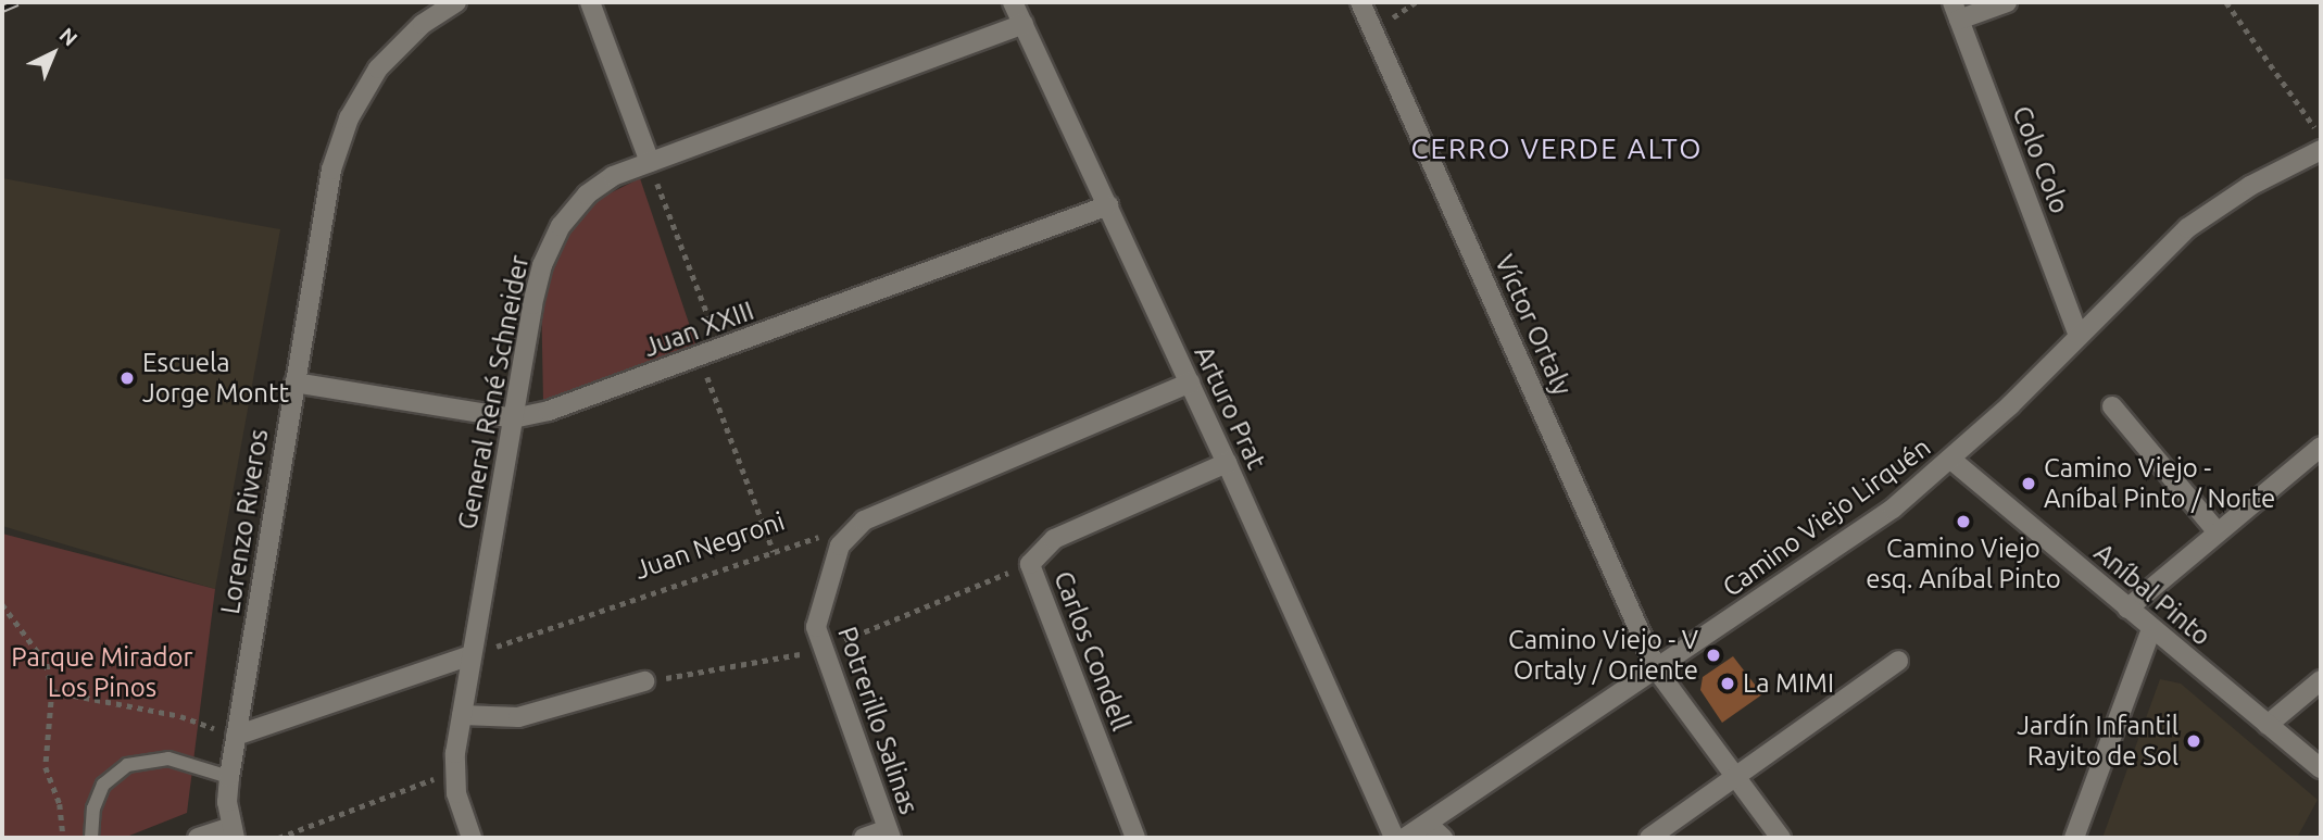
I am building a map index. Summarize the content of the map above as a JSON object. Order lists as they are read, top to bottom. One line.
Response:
{"streets":{"street":["Colo Colo","Víctor Ortaly","Juan XXIII","General René Schneider","Arturo Prat","Camino Viejo Lirquén","Lorenzo Riveros","Aníbal Pinto","Carlos Condell","Potrerillo Salinas"],"path":["Juan Negroni"]},"crossings":[["Colo Colo","Camino Viejo Lirquén"],["Víctor Ortaly","Camino Viejo Lirquén"],["Juan XXIII","General René Schneider"],["Juan XXIII","Arturo Prat"],["Juan XXIII","Lorenzo Riveros"],["General René Schneider","Arturo Prat"],["General René Schneider","Juan Negroni"],["Arturo Prat","Carlos Condell"],["Camino Viejo Lirquén","Aníbal Pinto"],["Juan Negroni","Potrerillo Salinas"]],"districts":["CERRO VERDE ALTO"],"parks":["Parque Mirador Los Pinos"],"places":["Escuela Jorge Montt","Camino Viejo - Aníbal Pinto / Norte","Camino Viejo esq. Aníbal Pinto","Camino Viejo - V Ortaly / Oriente","La MIMI","Jardín Infantil Rayito de Sol"],"north":"top right"}
